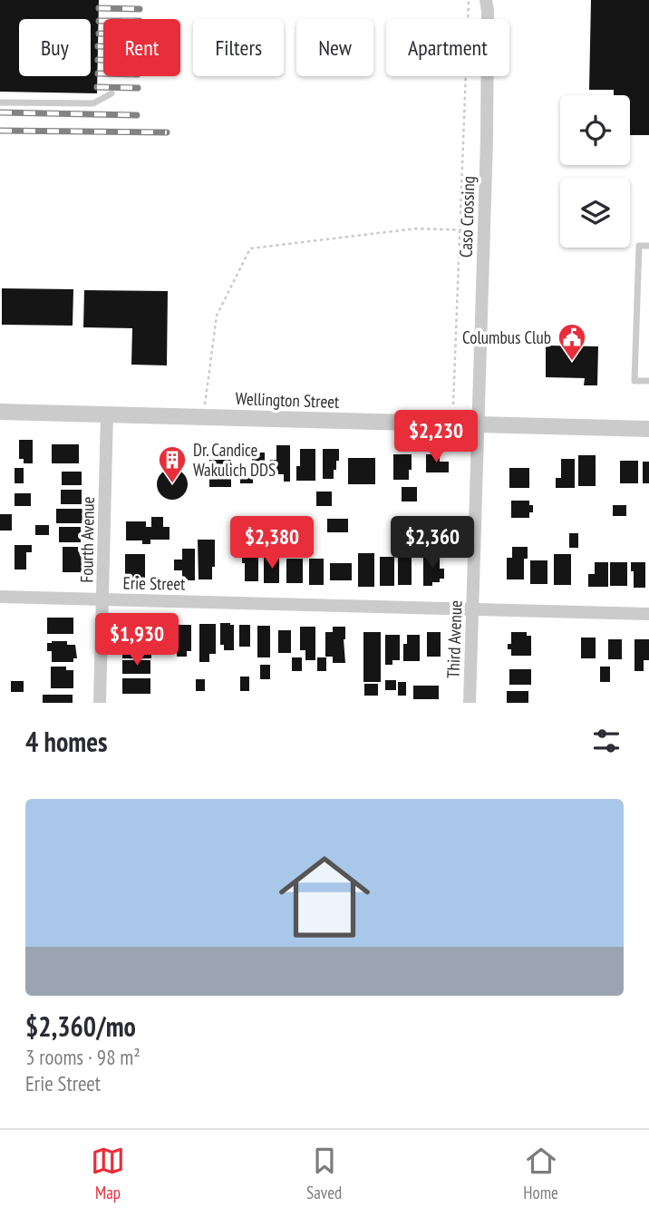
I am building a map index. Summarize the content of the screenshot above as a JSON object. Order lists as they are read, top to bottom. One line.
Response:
{"streets":{"street":["Caso Crossing","Wellington Street","Fourth Avenue","Erie Street","Third Avenue"]},"crossings":[["Caso Crossing","Wellington Street"],["Caso Crossing","Third Avenue"],["Wellington Street","Fourth Avenue"],["Wellington Street","Third Avenue"],["Fourth Avenue","Erie Street"],["Erie Street","Third Avenue"]],"places":{"public building":["Columbus Club"],"building":["Dr. Candice Wakulich DDS"]},"page":{"chip":["Buy","Rent","Filters","New","Apartment"],"price":["$2,230","$2,380","$2,360","$1,930"],"heading":"4 homes","list":[{"name":"$2,360/mo","note":"3 rooms · 98 m² · Erie Street"}],"tabs":["Map","Saved","Home"]}}
